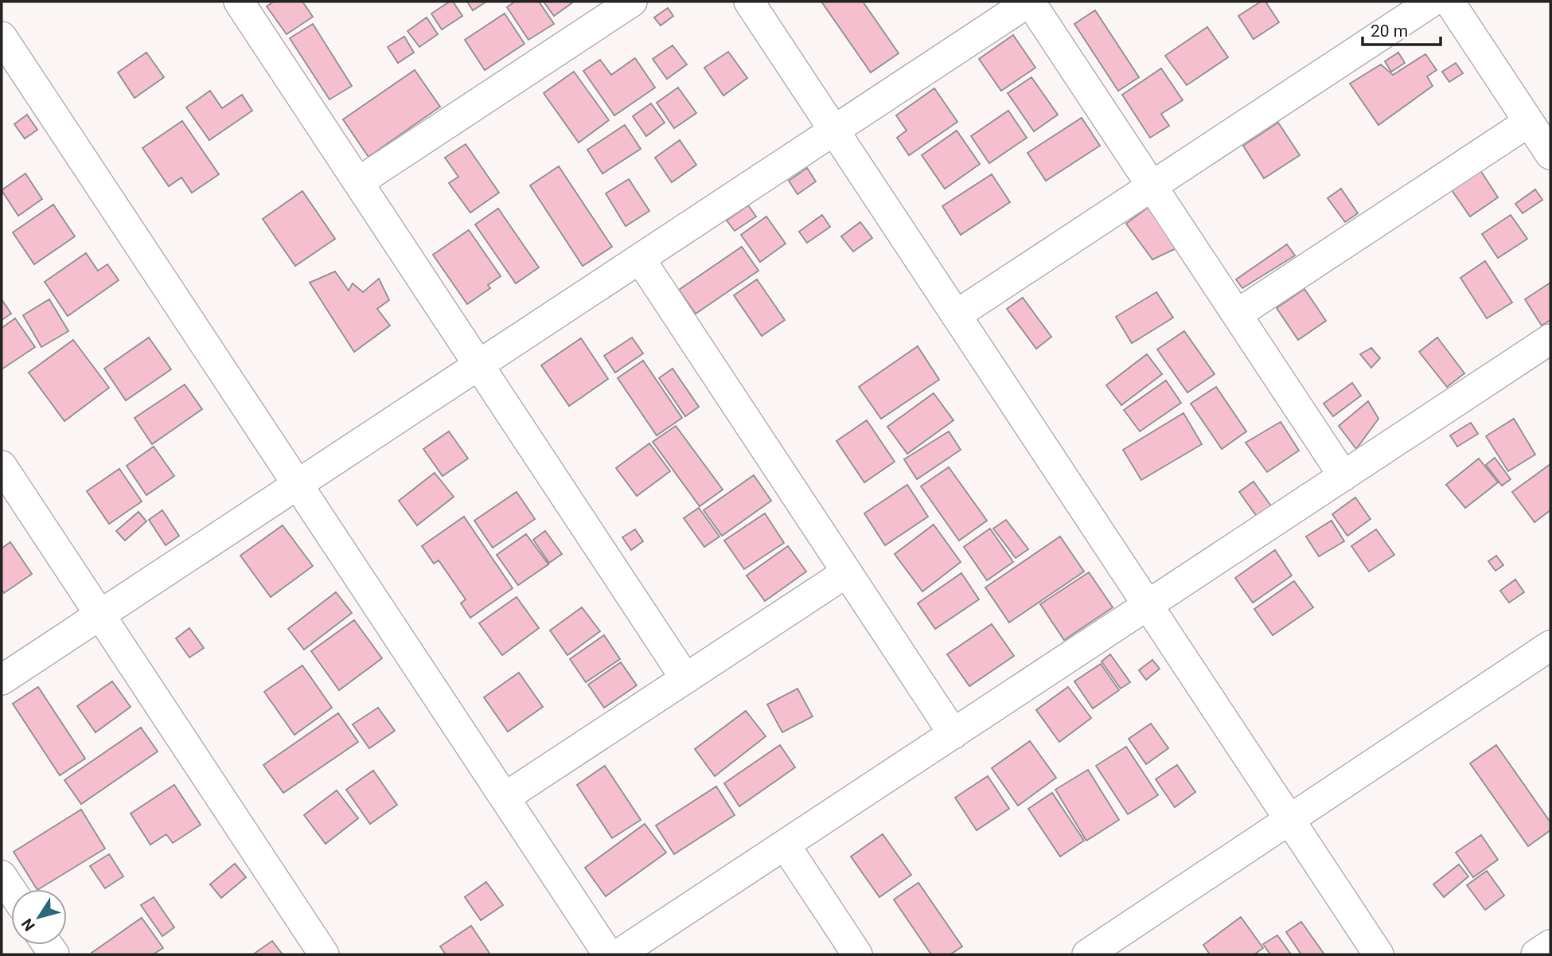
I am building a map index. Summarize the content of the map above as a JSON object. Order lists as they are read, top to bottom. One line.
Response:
{"scale_bar":"20 m","north":"bottom left"}
